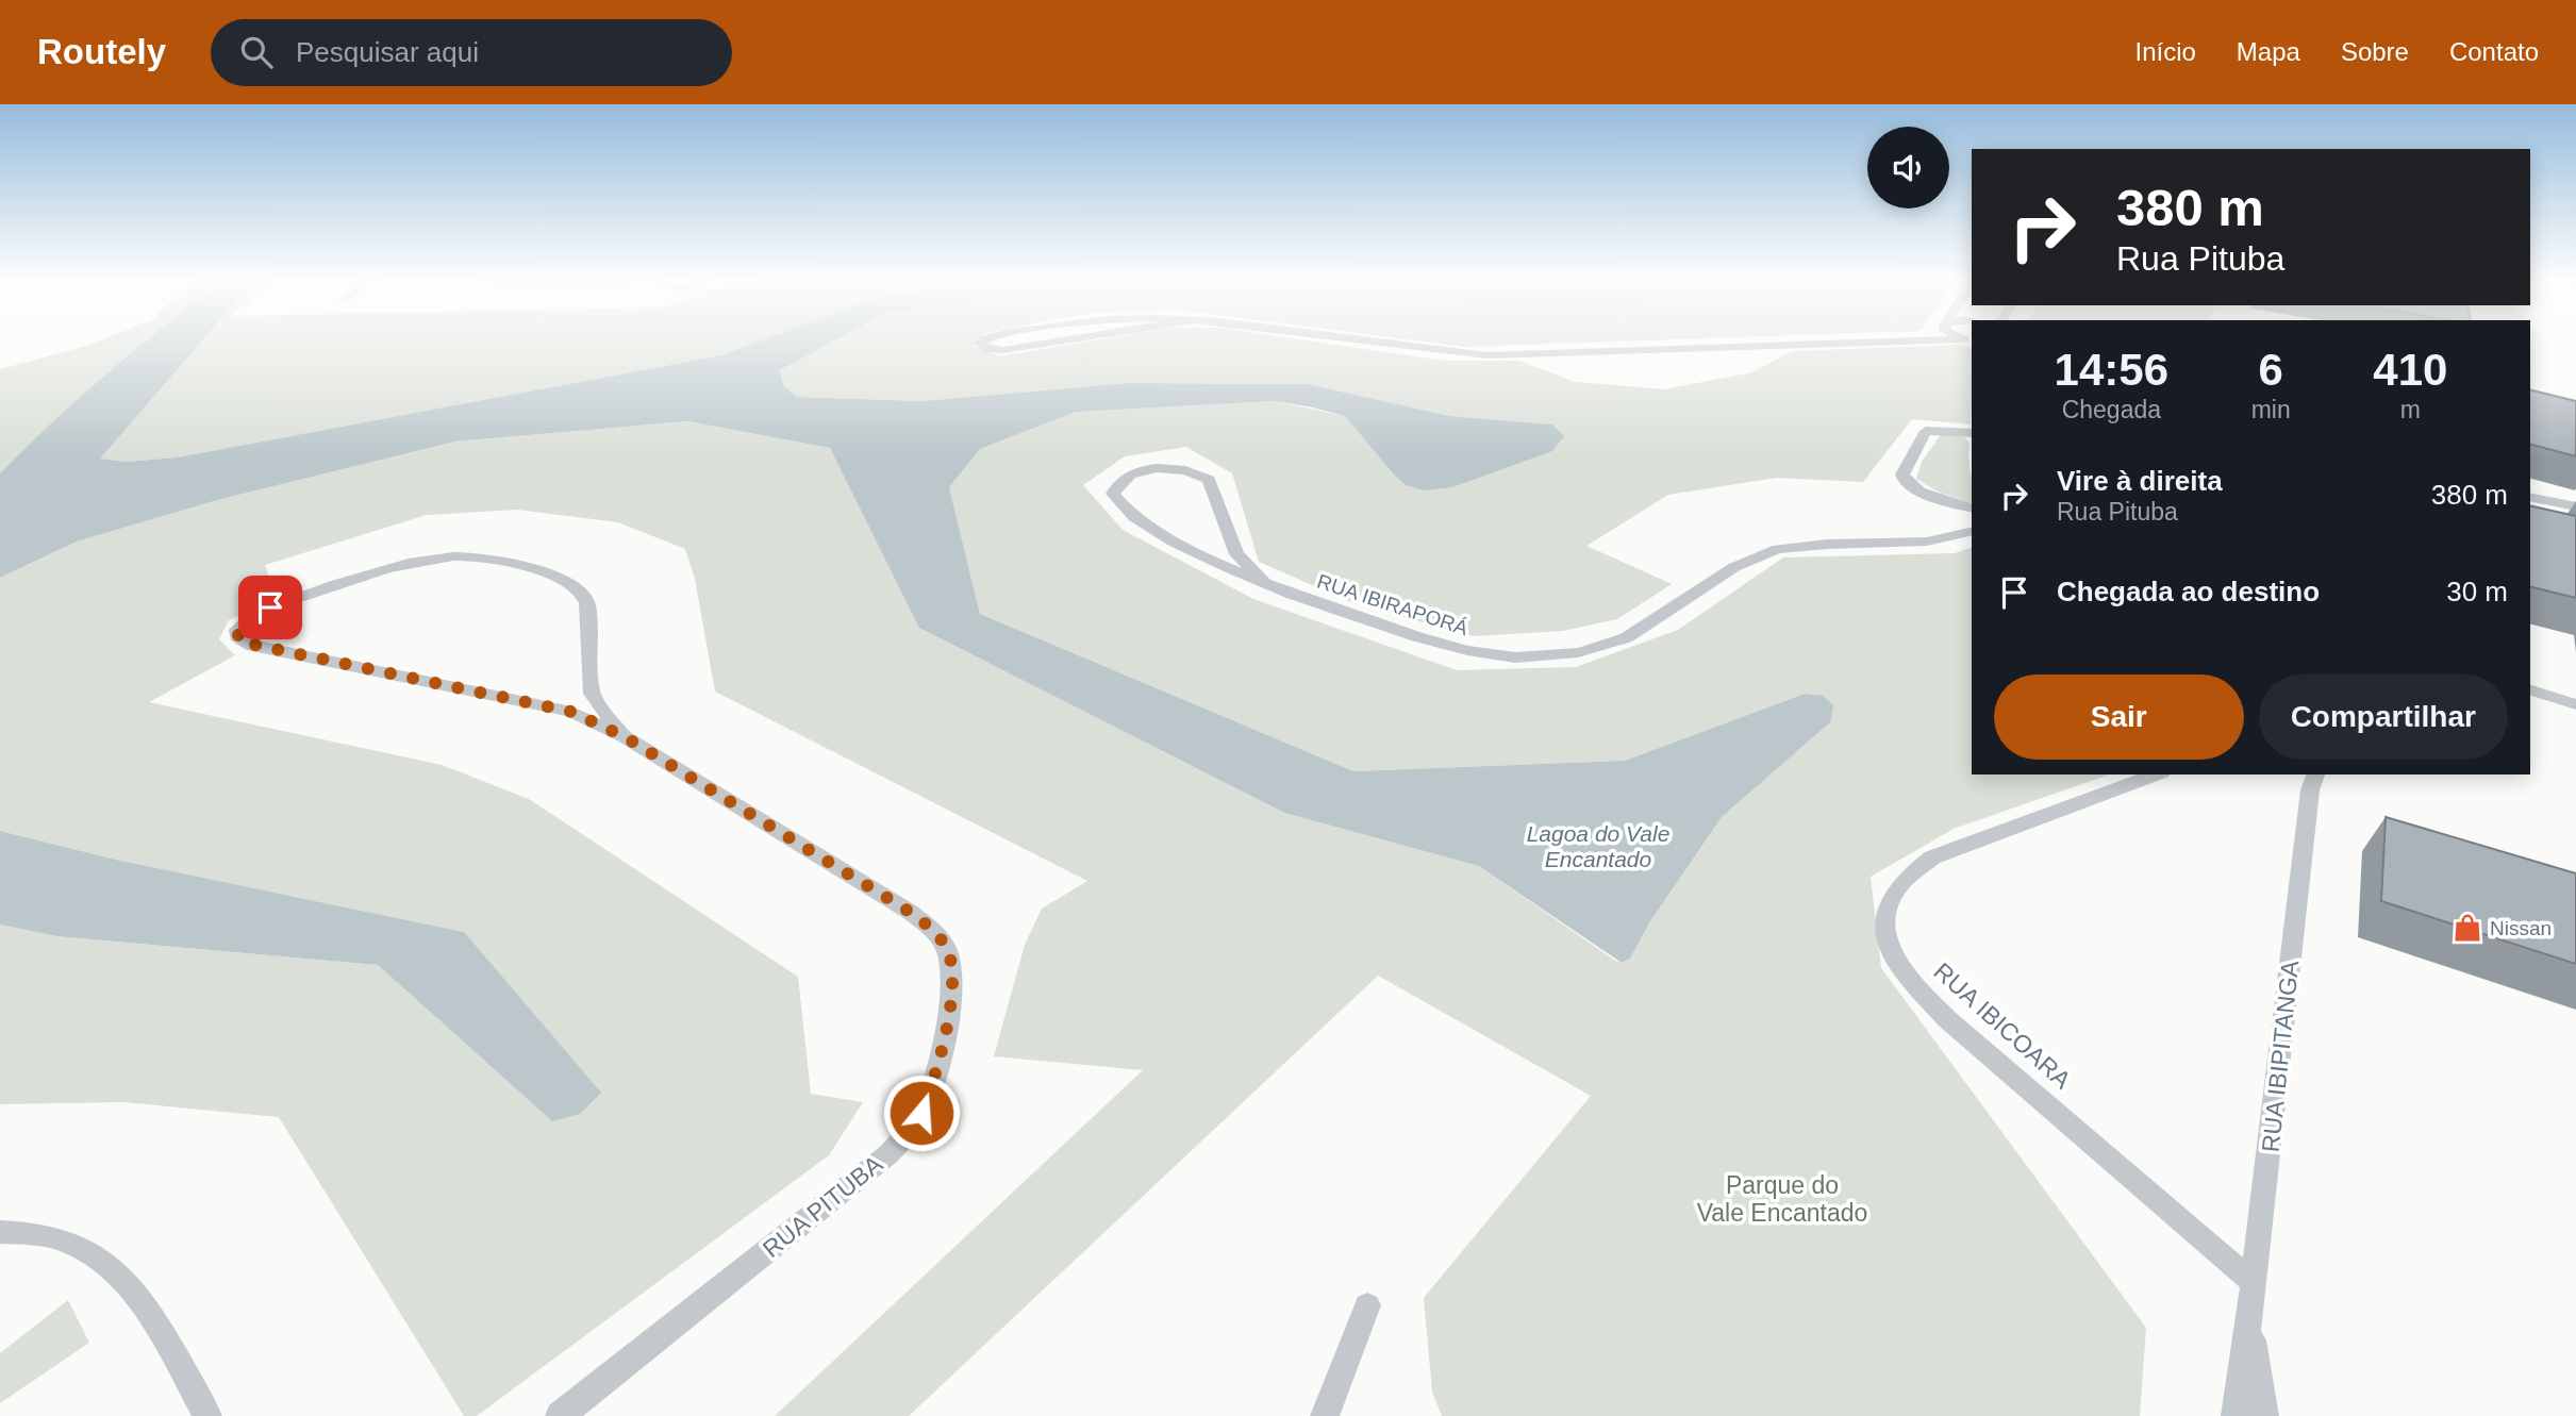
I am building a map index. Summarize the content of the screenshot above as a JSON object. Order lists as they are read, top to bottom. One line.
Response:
{"streets":{"street":["RUA IBIRAPORÁ","RUA IBICOARA","RUA IBIPITANGA","RUA PITUBA"]},"crossings":[["RUA IBICOARA","RUA IBIPITANGA"]],"water":["Lagoa do Vale Encantado"],"parks":["Parque do Vale Encantado"],"places":{"shop":["Nissan"]},"page":{"header":"Routely","search":"Pesquisar aqui","nav":["Início","Mapa","Sobre","Contato"],"turn":["380 m","Rua Pituba"],"eta":["14:56","Chegada","6","min","410","m"],"list":[{"name":"Vire à direita","note":"Rua Pituba","value":"380 m"},{"name":"Chegada ao destino","value":"30 m"}],"buttons":["Sair","Compartilhar"]}}
